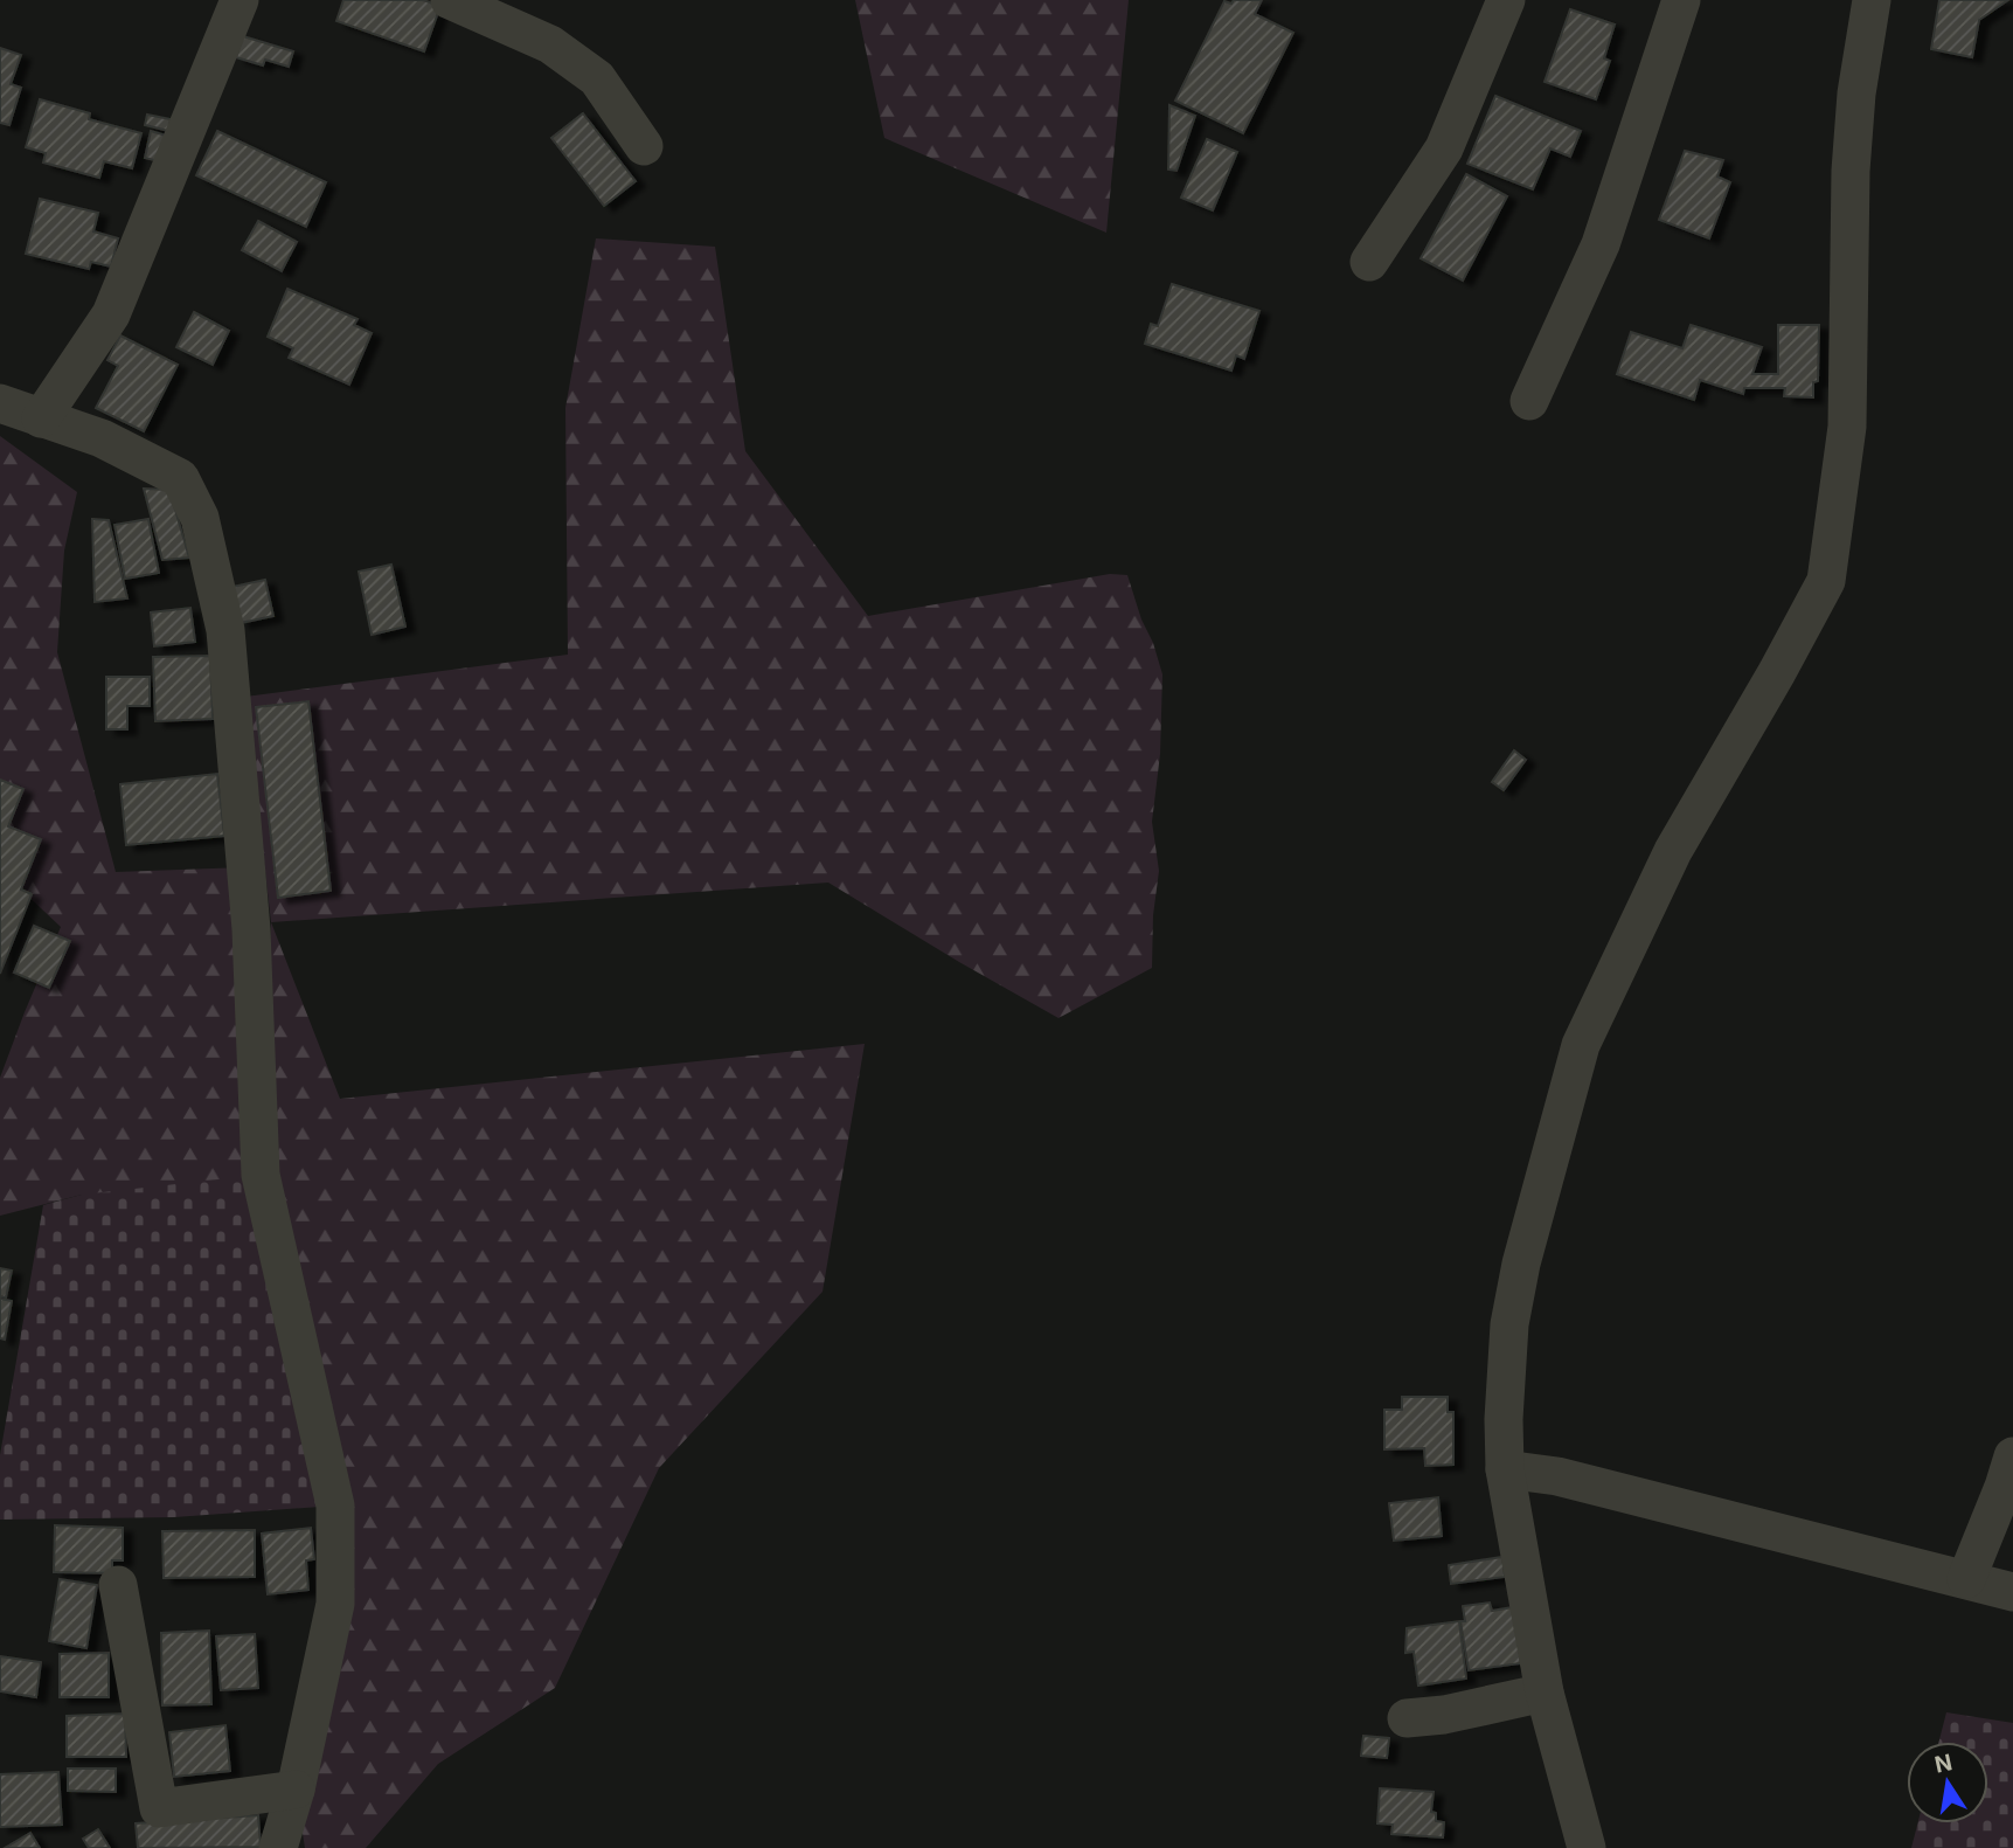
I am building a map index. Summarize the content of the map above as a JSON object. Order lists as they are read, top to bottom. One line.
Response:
{"north":"top"}
